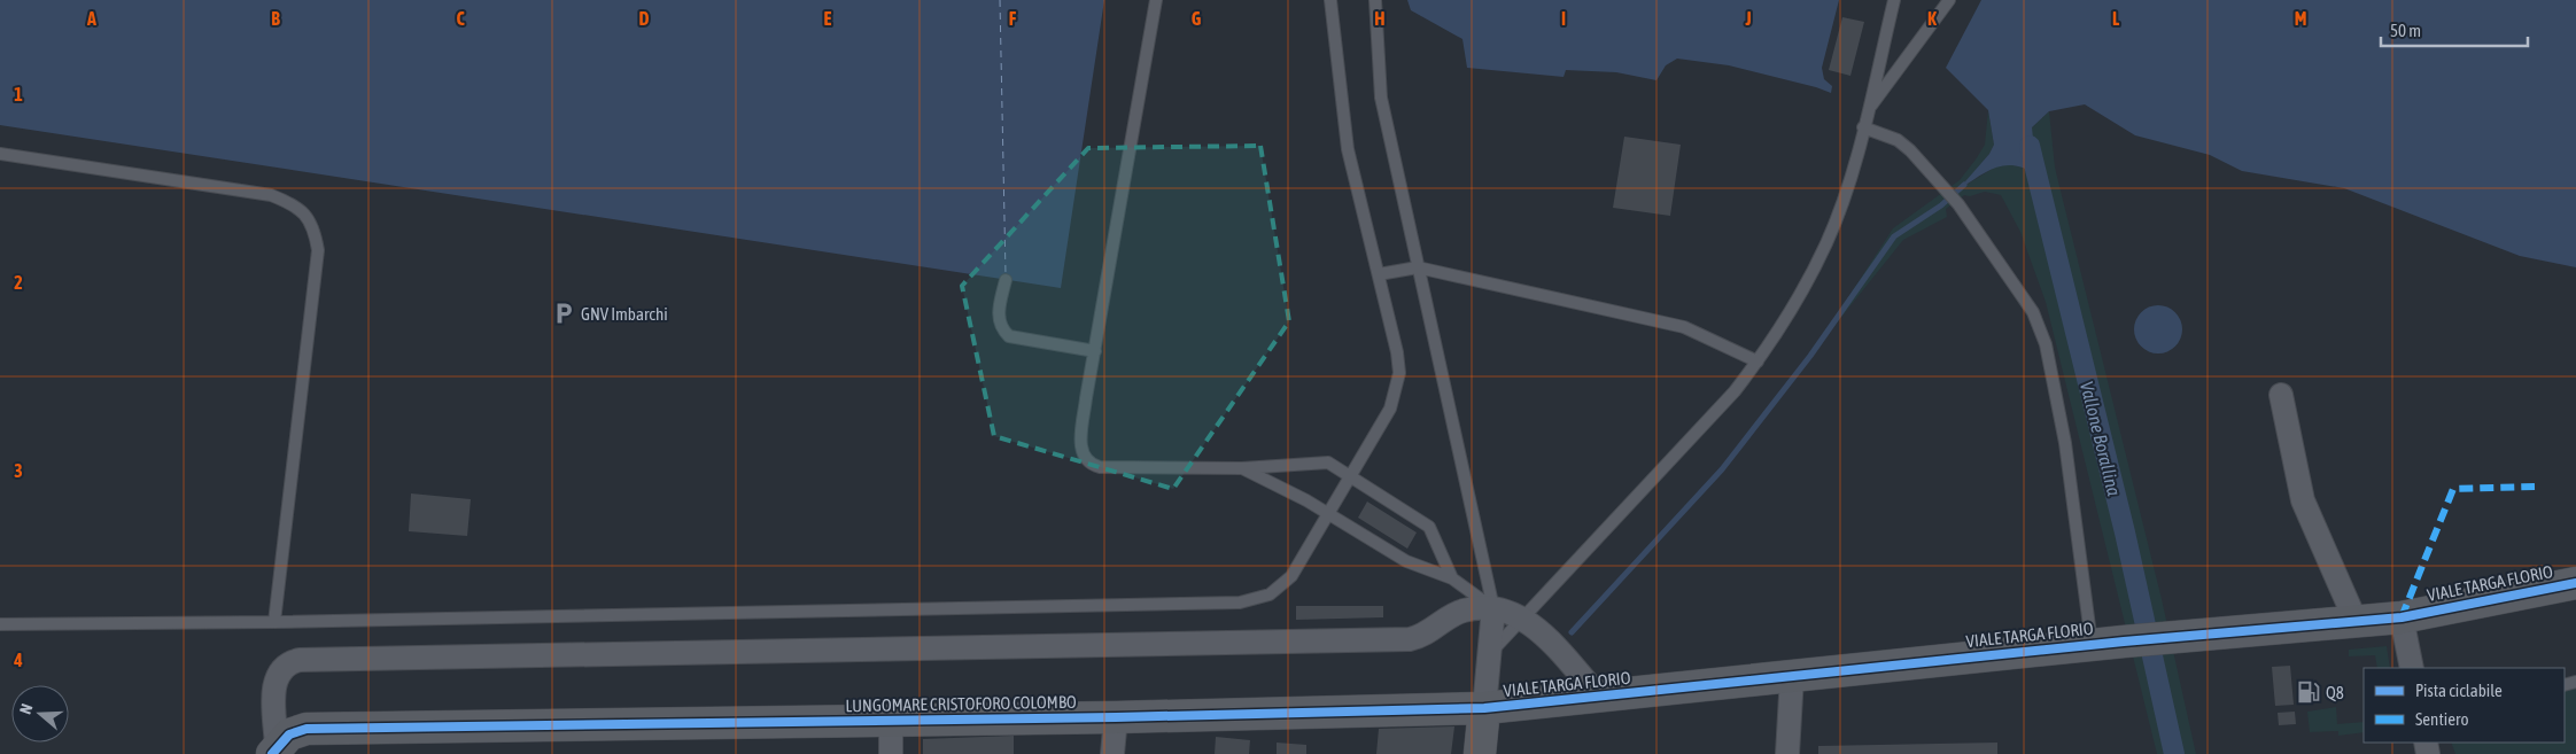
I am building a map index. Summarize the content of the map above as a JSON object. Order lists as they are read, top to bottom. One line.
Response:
{"streets":{"street":["VIALE TARGA FLORIO","LUNGOMARE CRISTOFORO COLOMBO"]},"crossings":[["VIALE TARGA FLORIO","LUNGOMARE CRISTOFORO COLOMBO"]],"water":["Vallone Borallina"],"places":{"parking":["GNV Imbarchi"],"fuel station":["Q8"]},"legend":["Pista ciclabile","Sentiero"],"scale_bar":"50 m","north":"left","grid":{"columns":["A","B","C","D","E","F","G","H","I","J","K","L","M"],"rows":["1","2","3","4"]}}
